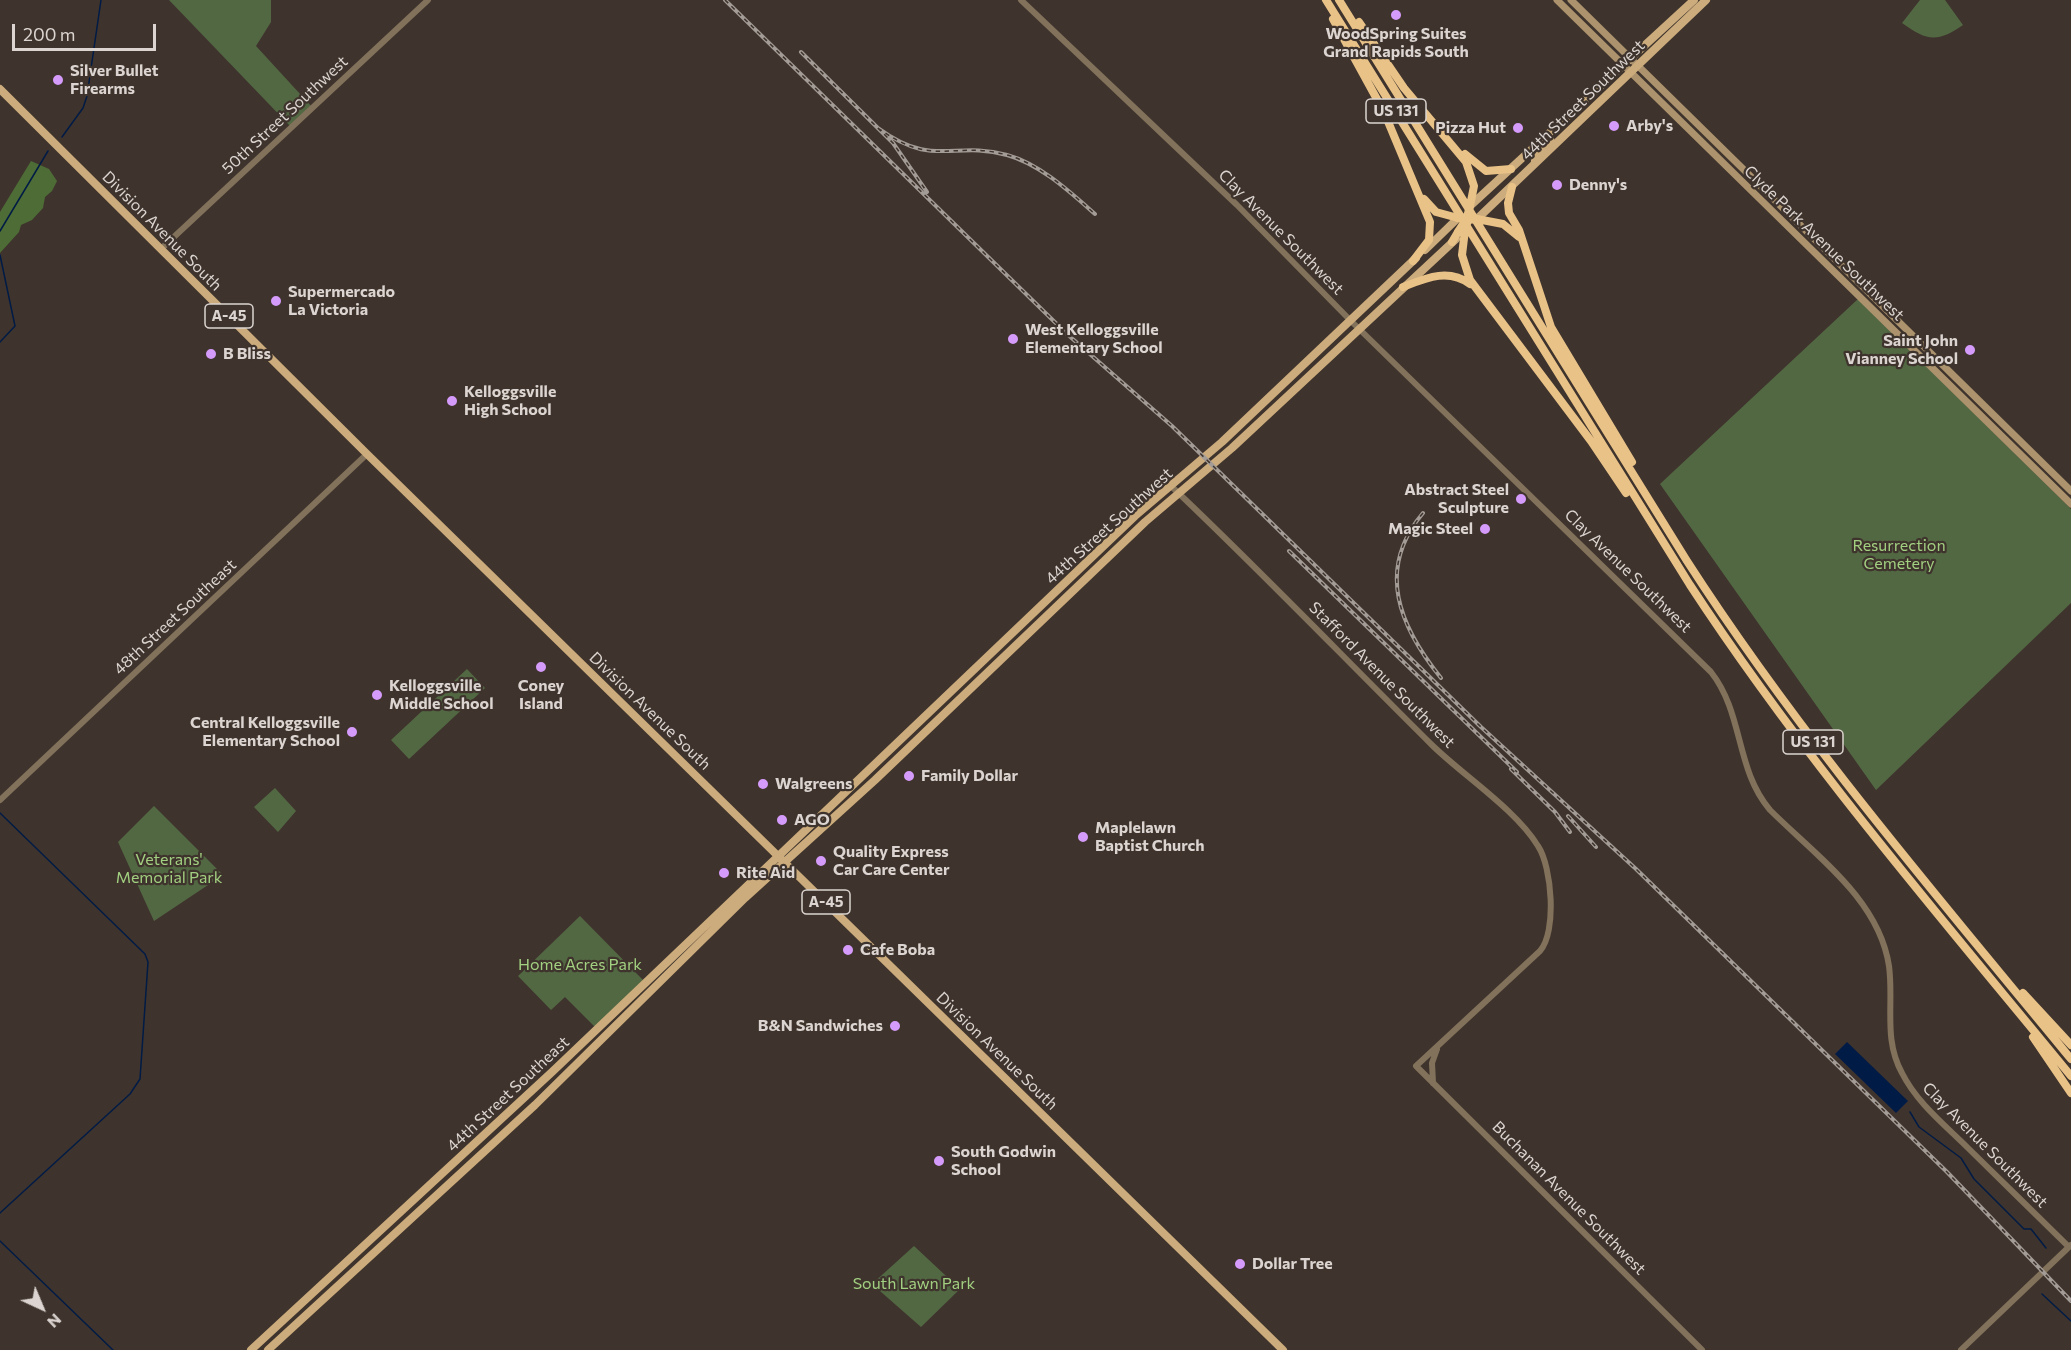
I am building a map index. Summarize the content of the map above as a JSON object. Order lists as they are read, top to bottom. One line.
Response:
{"streets":{"highway":["US 131"],"main road":["44th Street Southwest","Division Avenue South","Clyde Park Avenue Southwest","A-45","44th Street Southeast"],"street":["50th Street Southwest","Clay Avenue Southwest","48th Street Southeast","Stafford Avenue Southwest","Buchanan Avenue Southwest"]},"crossings":[["44th Street Southwest","Division Avenue South"],["44th Street Southwest","Clay Avenue Southwest"],["44th Street Southwest","Clyde Park Avenue Southwest"],["44th Street Southwest","Stafford Avenue Southwest"],["44th Street Southwest","44th Street Southeast"],["50th Street Southwest","Division Avenue South"],["Division Avenue South","48th Street Southeast"],["Division Avenue South","44th Street Southeast"],["Stafford Avenue Southwest","Buchanan Avenue Southwest"]],"parks":["Resurrection Cemetery","Veterans' Memorial Park","Home Acres Park","South Lawn Park"],"places":["WoodSpring Suites Grand Rapids South","Silver Bullet Firearms","Arby's","Pizza Hut","Denny's","Supermercado La Victoria","West Kelloggsville Elementary School","Saint John Vianney School","B Bliss","Kelloggsville High School","Abstract Steel Sculpture","Magic Steel","Coney Island","Kelloggsville Middle School","Central Kelloggsville Elementary School","Family Dollar","Walgreens","AGO","Maplelawn Baptist Church","Quality Express Car Care Center","Rite Aid","Cafe Boba","B&N Sandwiches","South Godwin School","Dollar Tree"],"scale_bar":"200 m","north":"bottom right"}
